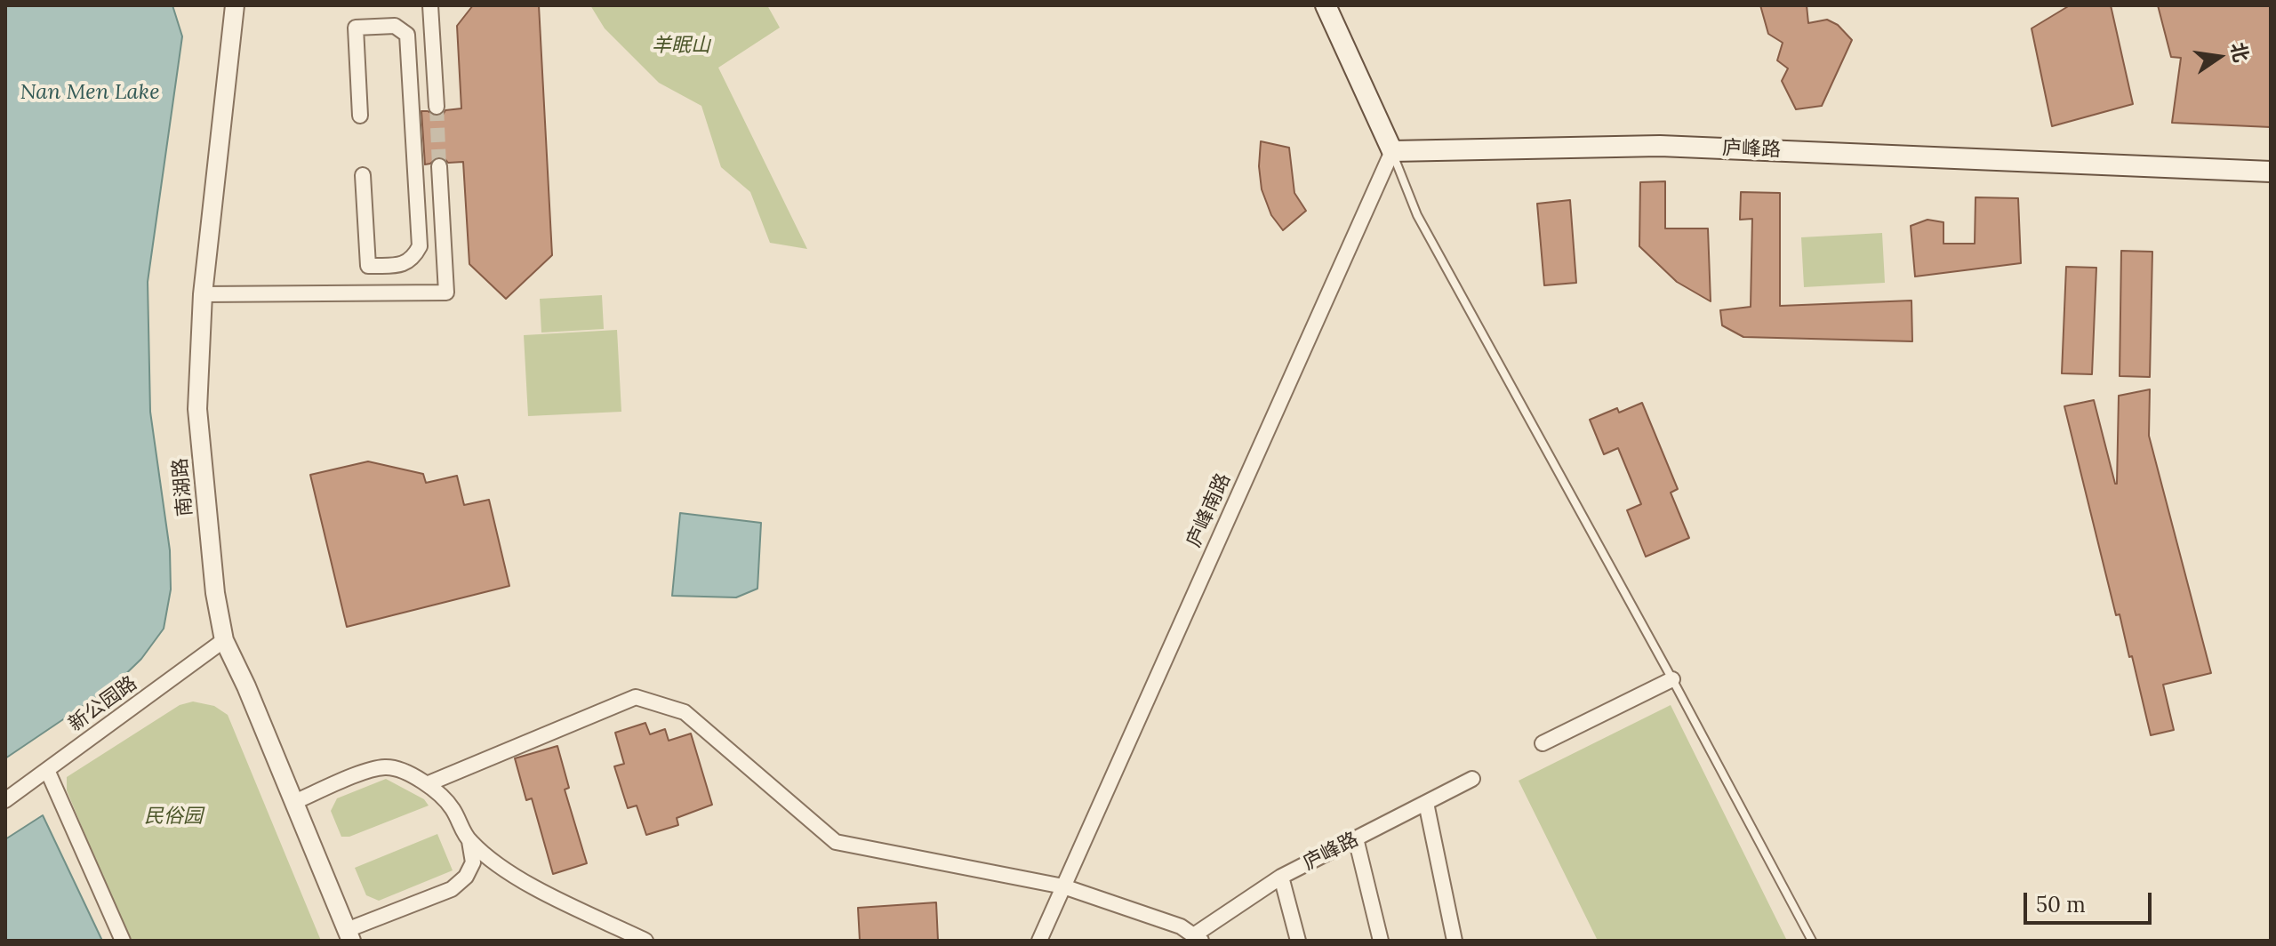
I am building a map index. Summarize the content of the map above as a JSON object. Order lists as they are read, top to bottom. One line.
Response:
{"streets":{"main road":["庐峰路"],"street":["南湖路","庐峰南路","新公园路"]},"crossings":[["庐峰路","庐峰南路"],["南湖路","新公园路"]],"water":["Nan Men Lake"],"parks":["羊眠山","民俗园"],"scale_bar":"50 m","north":"right"}
